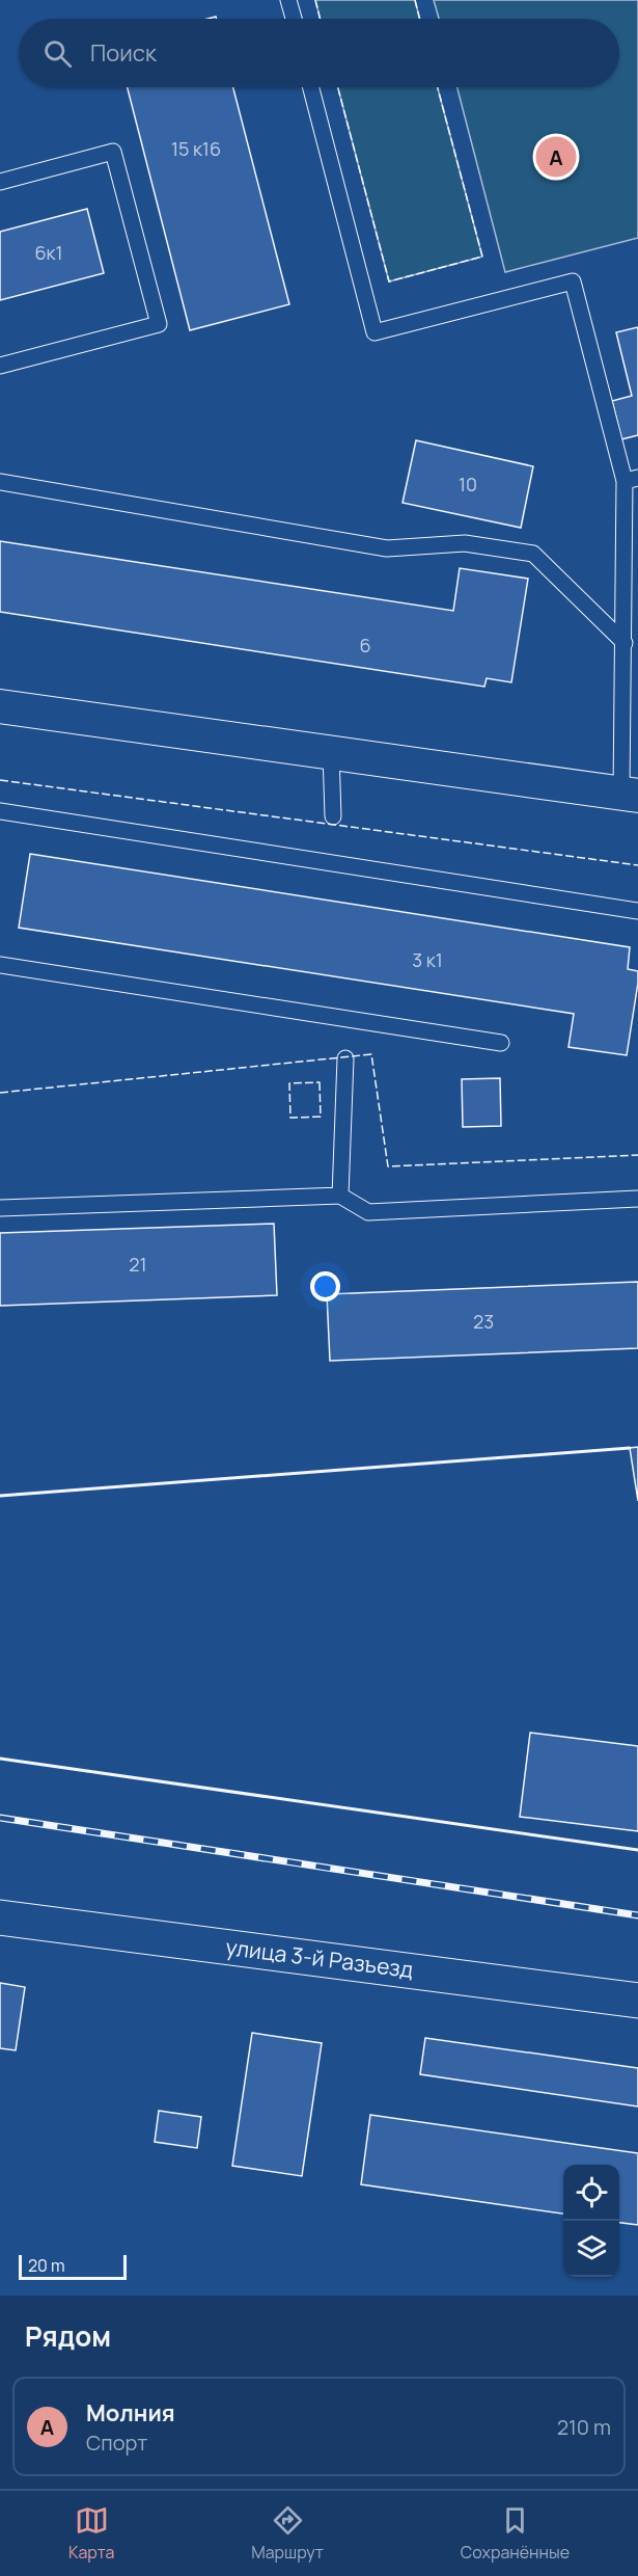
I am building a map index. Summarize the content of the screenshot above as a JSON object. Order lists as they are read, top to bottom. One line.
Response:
{"streets":{"street":["улица 3-й Разъезд"]},"house_numbers":["15 к16","6к1","10","6","3 к1","21","23"],"scale_bar":"20 m","page":{"search":"Поиск","pins":"A","scale":"20 m","heading":"Рядом","list":[{"mark":"A","name":"Молния","note":"Спорт","value":"210 m"}],"nav":["Карта","Маршрут","Сохранённые"]}}
